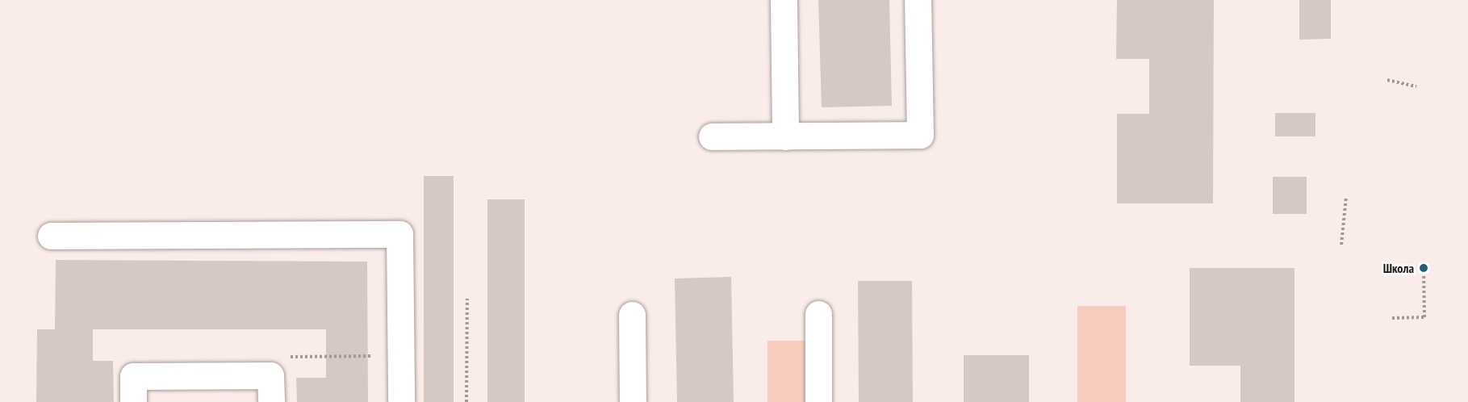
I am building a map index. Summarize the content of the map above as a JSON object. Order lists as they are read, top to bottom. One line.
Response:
{"places":["Школа"]}
